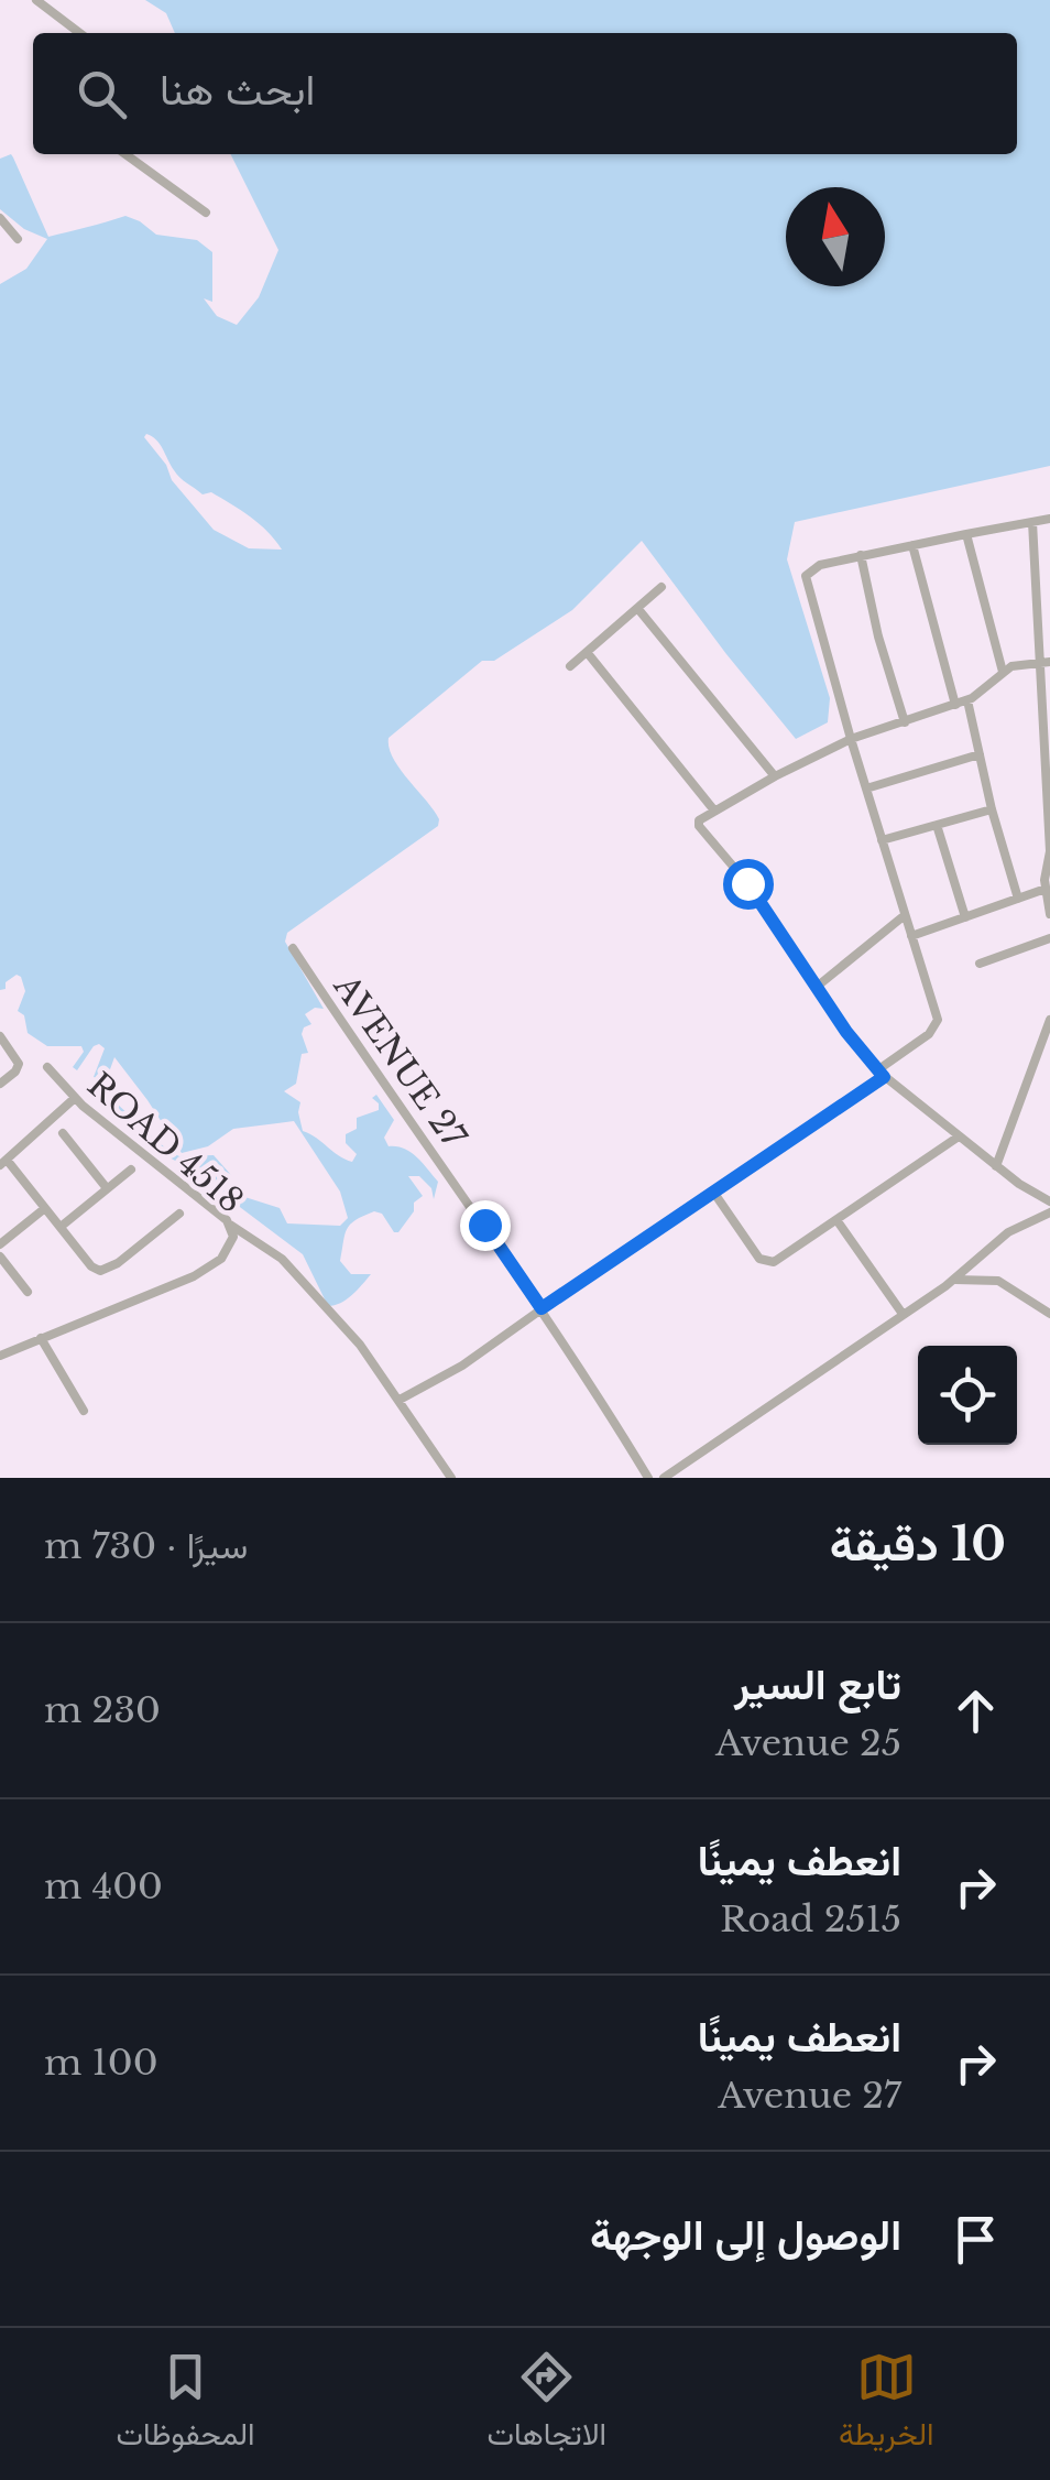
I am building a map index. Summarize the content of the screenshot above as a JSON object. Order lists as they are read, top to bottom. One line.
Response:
{"streets":{"street":["AVENUE 27","ROAD 4518"]},"north":"top","page":{"search":"ابحث هنا","heading":["10 دقيقة","سيرًا · 730 m"],"list":[["تابع السير","Avenue 25","230 m"],["انعطف يمينًا","Road 2515","400 m"],["انعطف يمينًا","Avenue 27","100 m"],"الوصول إلى الوجهة"],"nav":["الخريطة","الاتجاهات","المحفوظات"]}}
